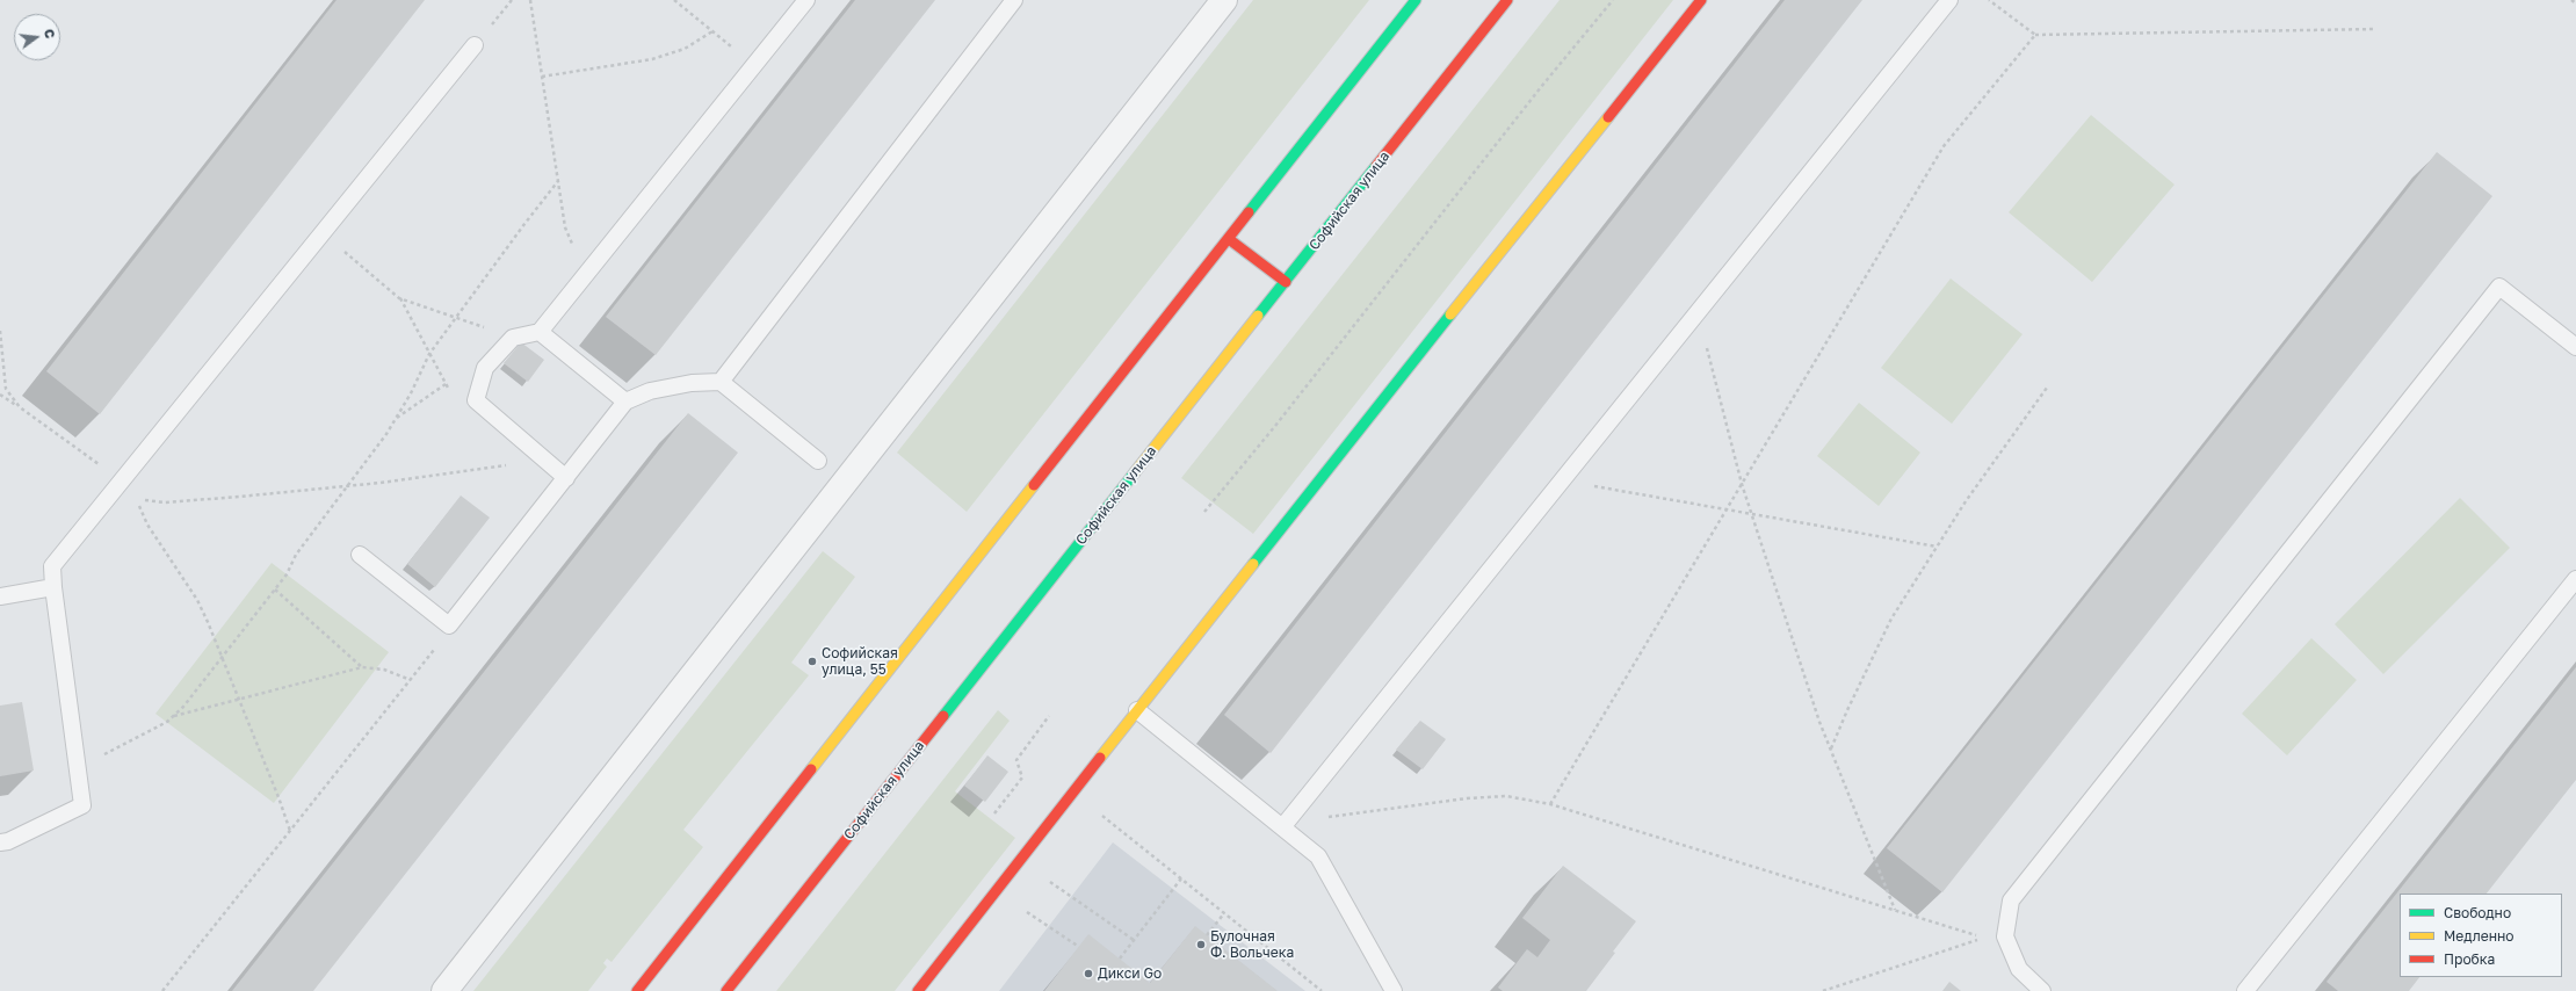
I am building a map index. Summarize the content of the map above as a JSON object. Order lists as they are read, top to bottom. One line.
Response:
{"streets":{"main road":["Софийская улица"]},"places":["Софийская улица, 55","Булочная Ф. Вольчека","Дикси Go"],"legend":["Свободно","Медленно","Пробка"],"north":"right"}
